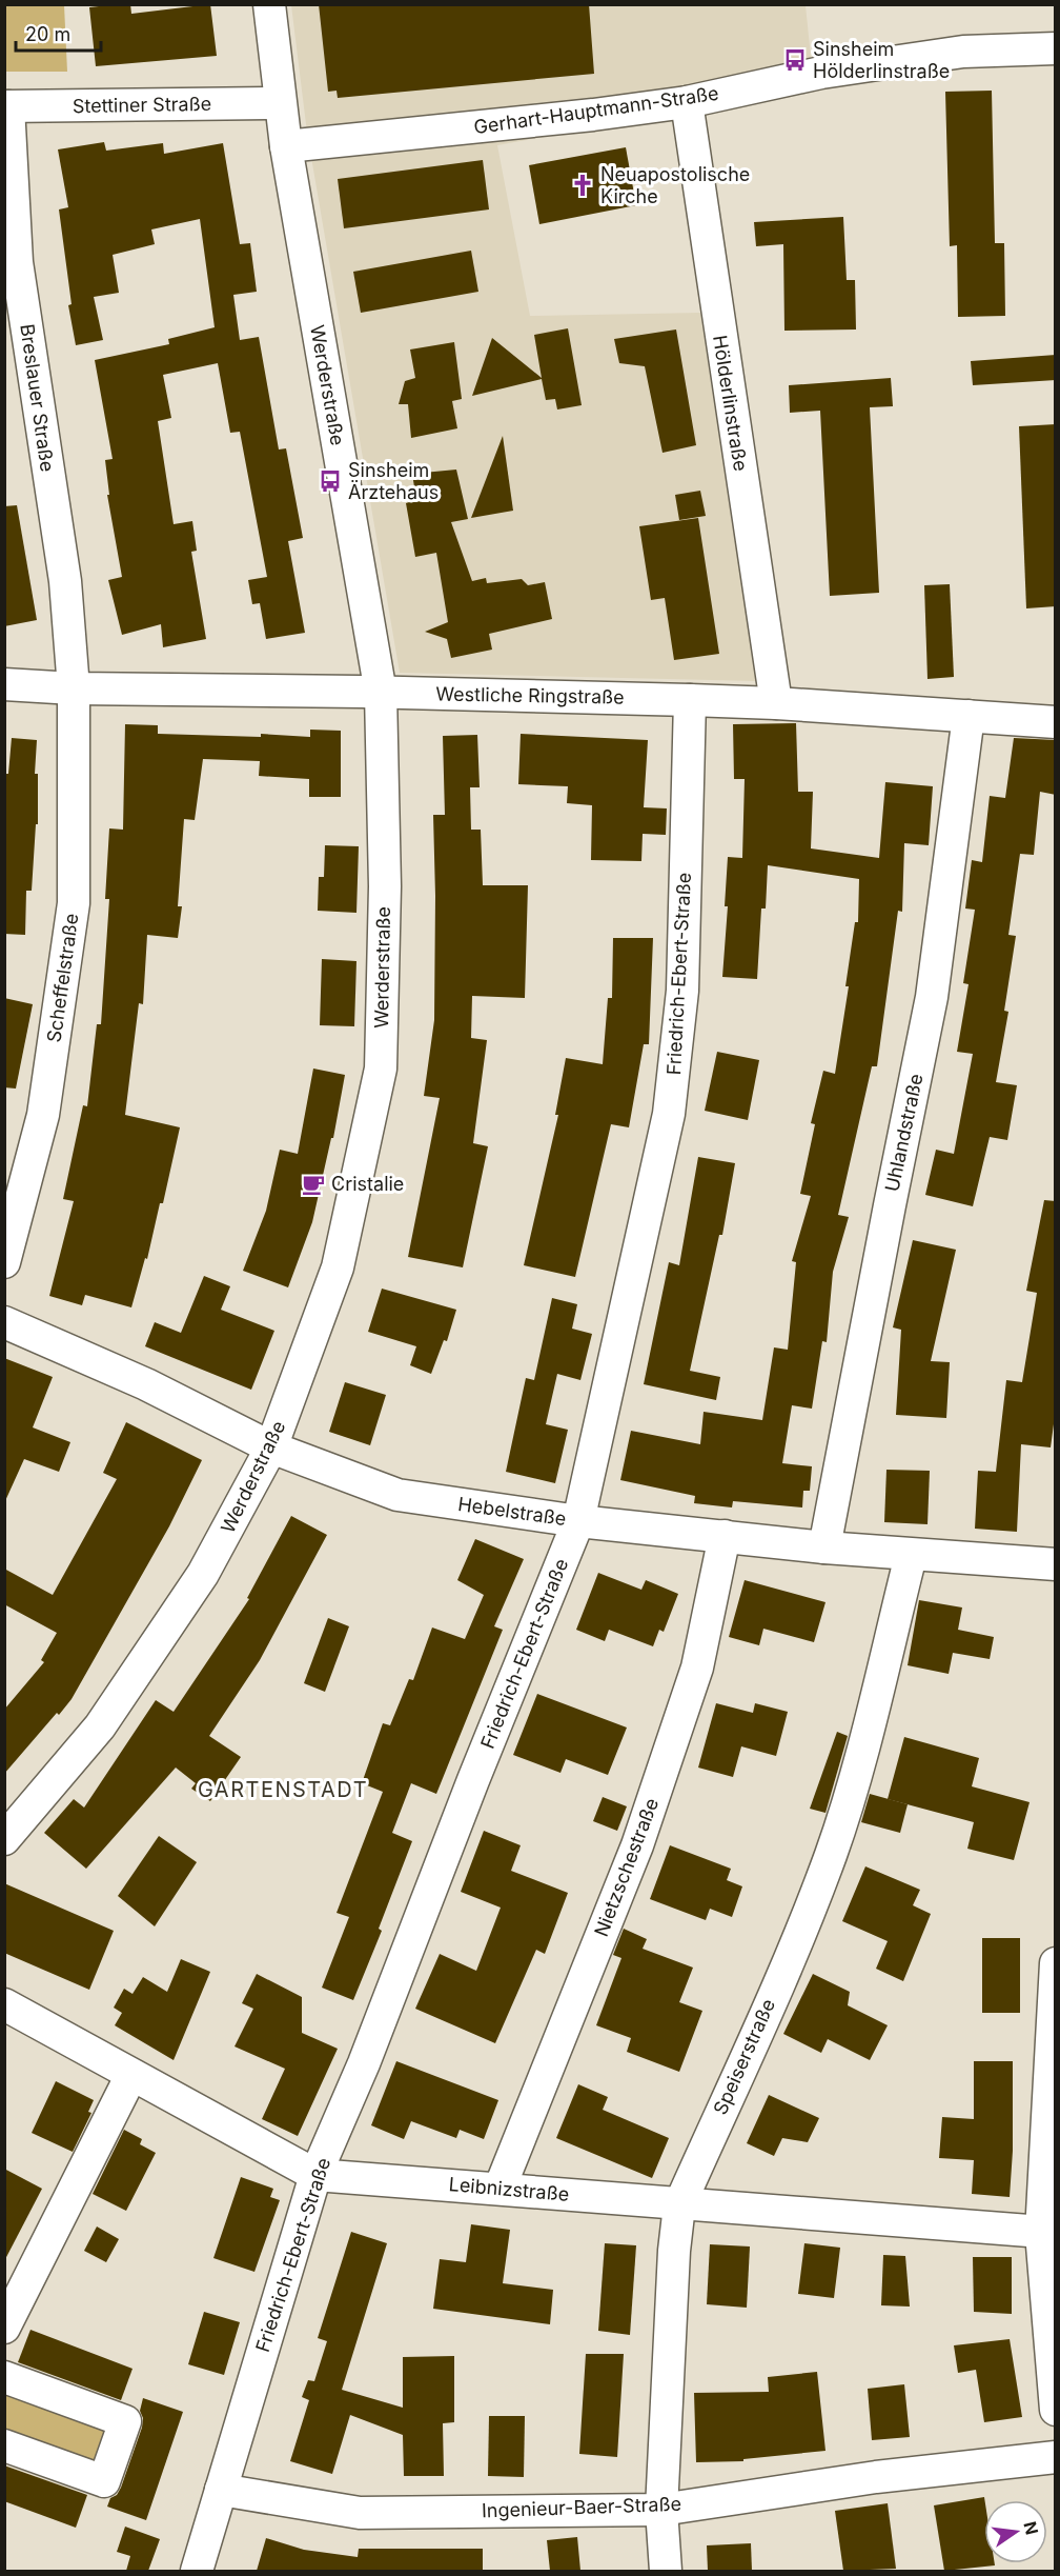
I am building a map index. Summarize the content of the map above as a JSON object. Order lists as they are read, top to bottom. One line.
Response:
{"streets":{"street":["Stettiner Straße","Gerhart-Hauptmann-Straße","Werderstraße","Breslauer Straße","Hölderlinstraße","Westliche Ringstraße","Friedrich-Ebert-Straße","Scheffelstraße","Uhlandstraße","Hebelstraße","Nietzschestraße","Speiserstraße","Leibnizstraße","Ingenieur-Baer-Straße"]},"crossings":[["Stettiner Straße","Werderstraße"],["Stettiner Straße","Breslauer Straße"],["Gerhart-Hauptmann-Straße","Werderstraße"],["Gerhart-Hauptmann-Straße","Hölderlinstraße"],["Werderstraße","Westliche Ringstraße"],["Werderstraße","Hebelstraße"],["Breslauer Straße","Westliche Ringstraße"],["Breslauer Straße","Scheffelstraße"],["Hölderlinstraße","Westliche Ringstraße"],["Westliche Ringstraße","Friedrich-Ebert-Straße"],["Westliche Ringstraße","Scheffelstraße"],["Westliche Ringstraße","Uhlandstraße"],["Friedrich-Ebert-Straße","Hebelstraße"],["Friedrich-Ebert-Straße","Leibnizstraße"],["Friedrich-Ebert-Straße","Ingenieur-Baer-Straße"],["Uhlandstraße","Hebelstraße"],["Hebelstraße","Nietzschestraße"],["Hebelstraße","Speiserstraße"],["Nietzschestraße","Leibnizstraße"],["Speiserstraße","Leibnizstraße"],["Speiserstraße","Ingenieur-Baer-Straße"]],"districts":["GARTENSTADT"],"places":{"bus stop":["Sinsheim Hölderlinstraße","Sinsheim Ärztehaus"],"church":["Neuapostolische Kirche"],"cafe":["Cristalie"]},"scale_bar":"20 m","north":"right"}
